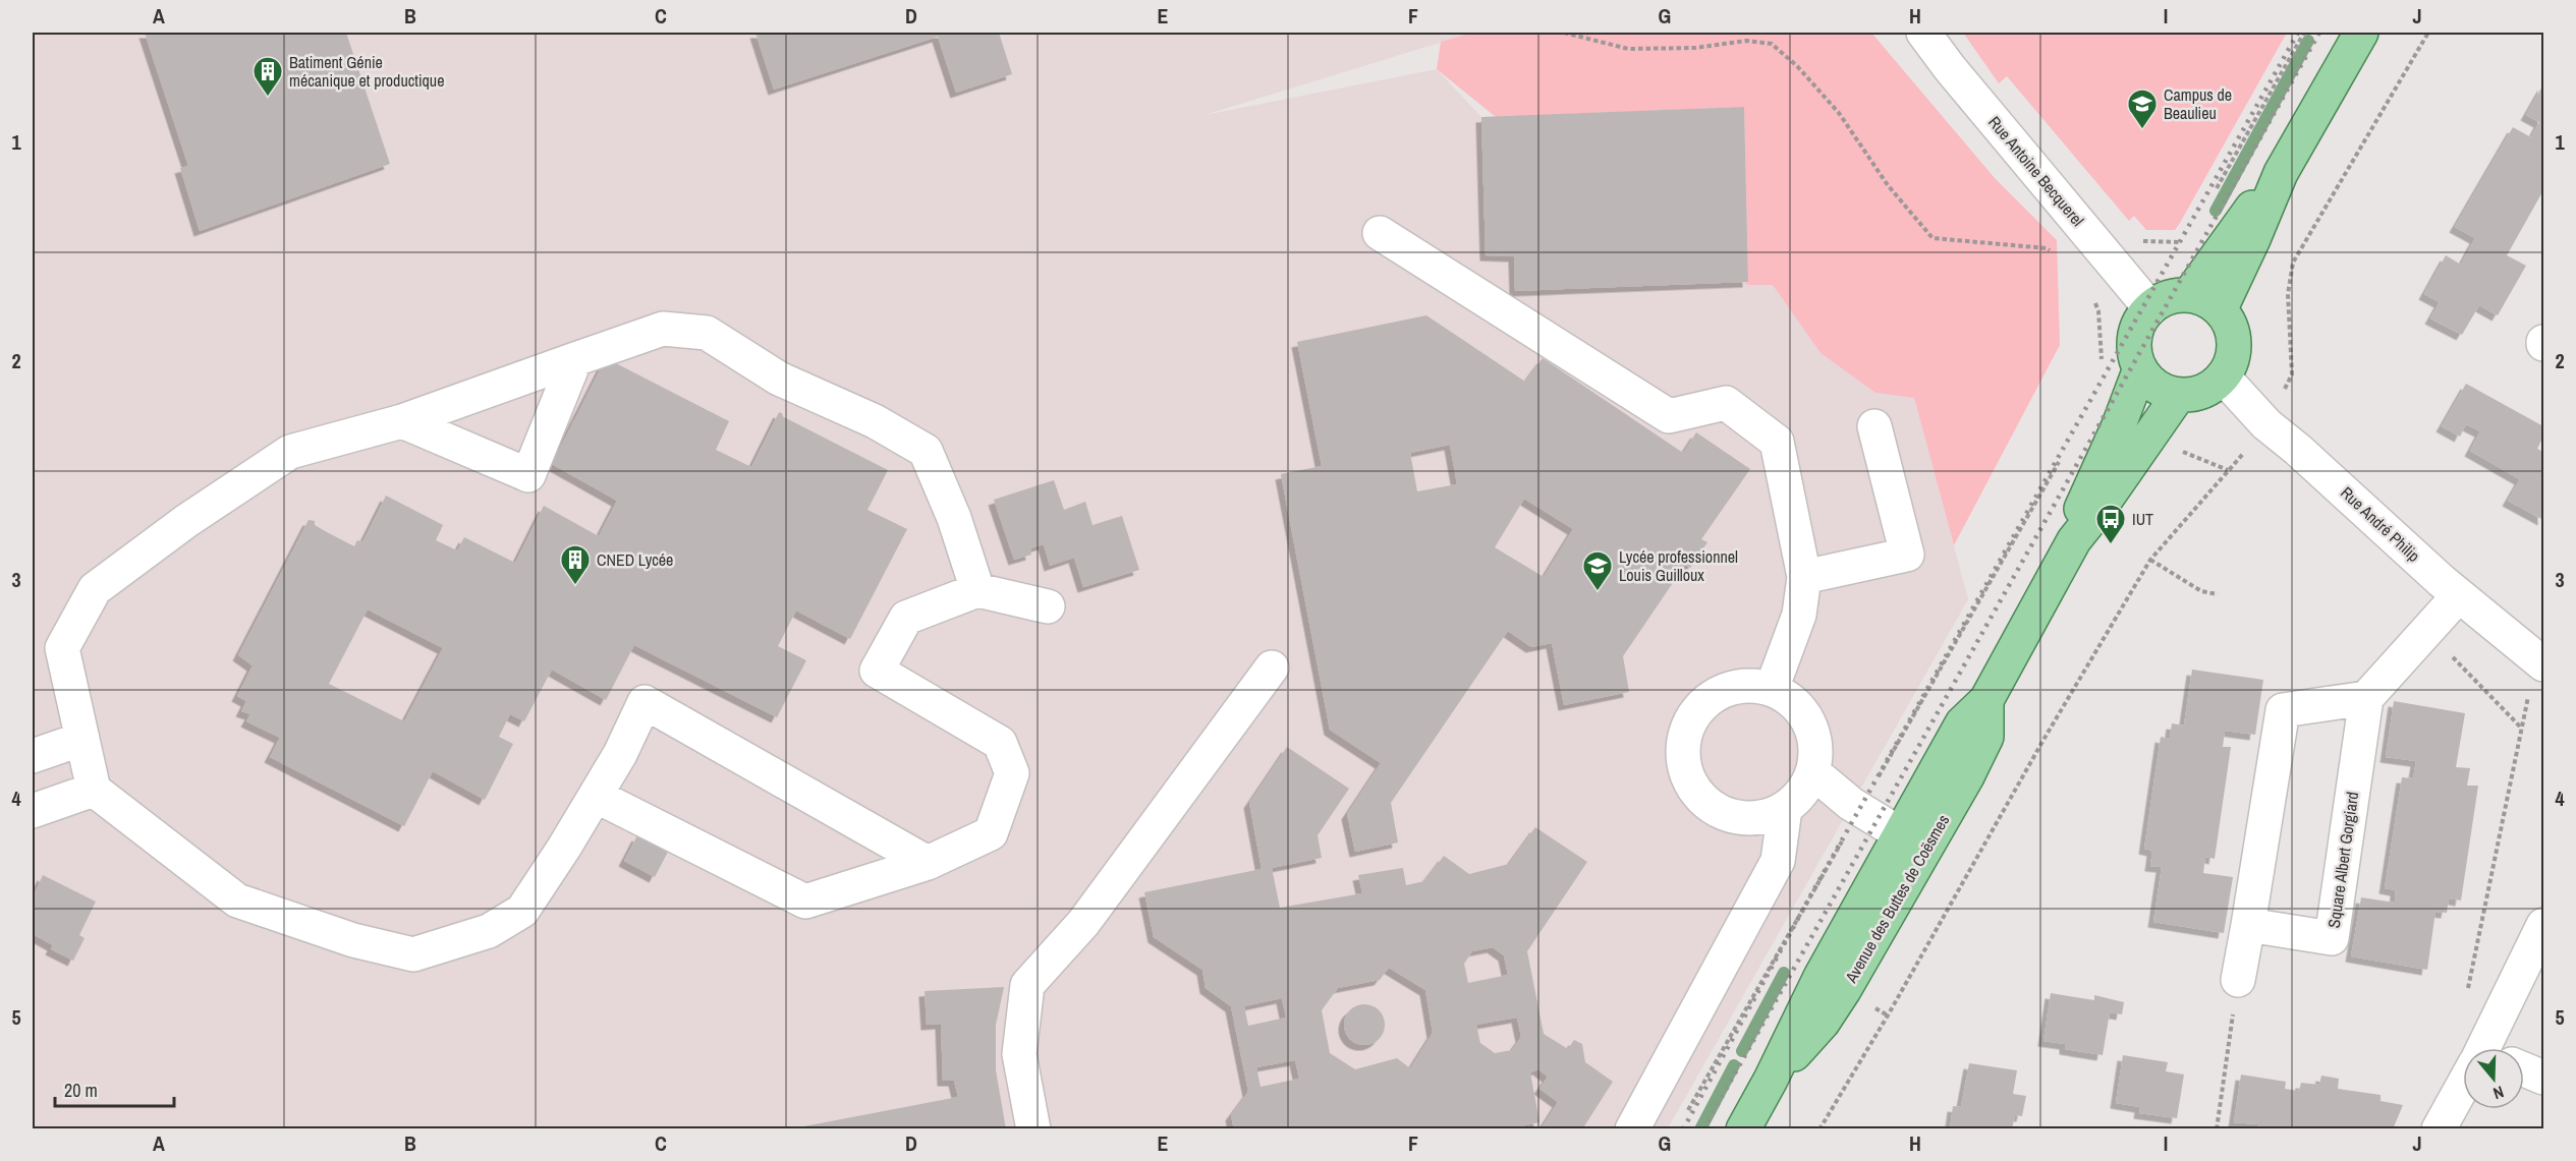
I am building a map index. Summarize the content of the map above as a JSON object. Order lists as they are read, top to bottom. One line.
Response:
{"streets":{"main road":["Avenue des Buttes de Coësmes"],"street":["Rue Antoine Becquerel","Rue André Philip","Square Albert Gorgiard"]},"crossings":[["Rue Antoine Becquerel","Rue André Philip"],["Rue Antoine Becquerel","Avenue des Buttes de Coësmes"],["Rue André Philip","Avenue des Buttes de Coësmes"]],"places":{"building":["Batiment Génie mécanique et productique","CNED Lycée"],"school or university":["Campus de Beaulieu","Lycée professionnel Louis Guilloux"],"bus stop":["IUT"]},"scale_bar":"20 m","north":"bottom","grid":{"columns":["A","B","C","D","E","F","G","H","I","J"],"rows":["1","2","3","4","5"]}}
